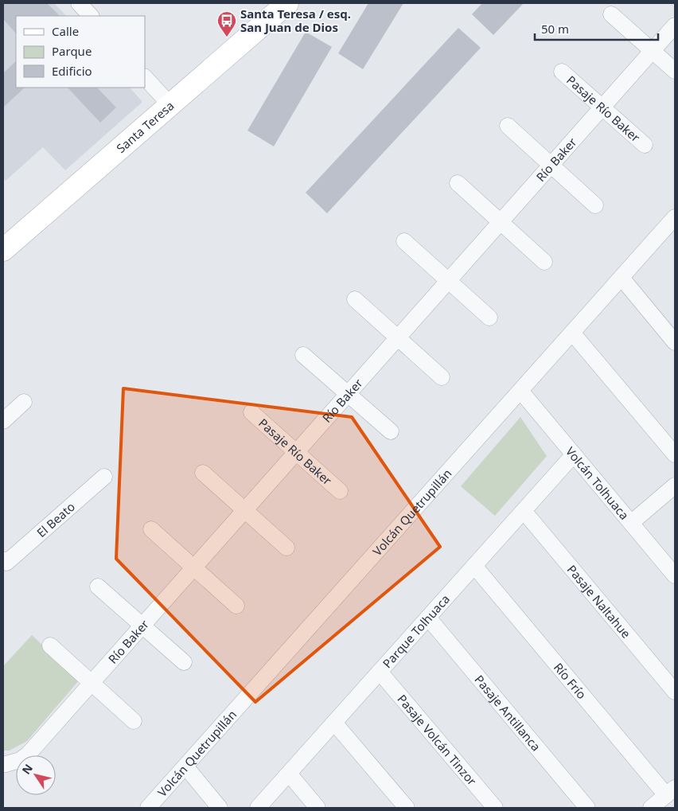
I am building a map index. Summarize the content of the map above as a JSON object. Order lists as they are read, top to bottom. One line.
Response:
{"streets":{"street":["Pasaje Río Baker","Santa Teresa","Río Baker","Volcán Tolhuaca","Volcán Quetrupillán","El Beato","Pasaje Naltahue","Parque Tolhuaca","Río Frío","Pasaje Antillanca","Pasaje Volcán Tinzor"]},"crossings":[["Pasaje Río Baker","Río Baker"],["Volcán Tolhuaca","Volcán Quetrupillán"],["Volcán Tolhuaca","Parque Tolhuaca"],["Pasaje Naltahue","Parque Tolhuaca"],["Parque Tolhuaca","Río Frío"],["Parque Tolhuaca","Pasaje Antillanca"],["Parque Tolhuaca","Pasaje Volcán Tinzor"]],"places":{"bus stop":["Santa Teresa / esq. San Juan de Dios"]},"legend":["Calle","Parque","Edificio"],"scale_bar":"50 m","north":"top left"}
